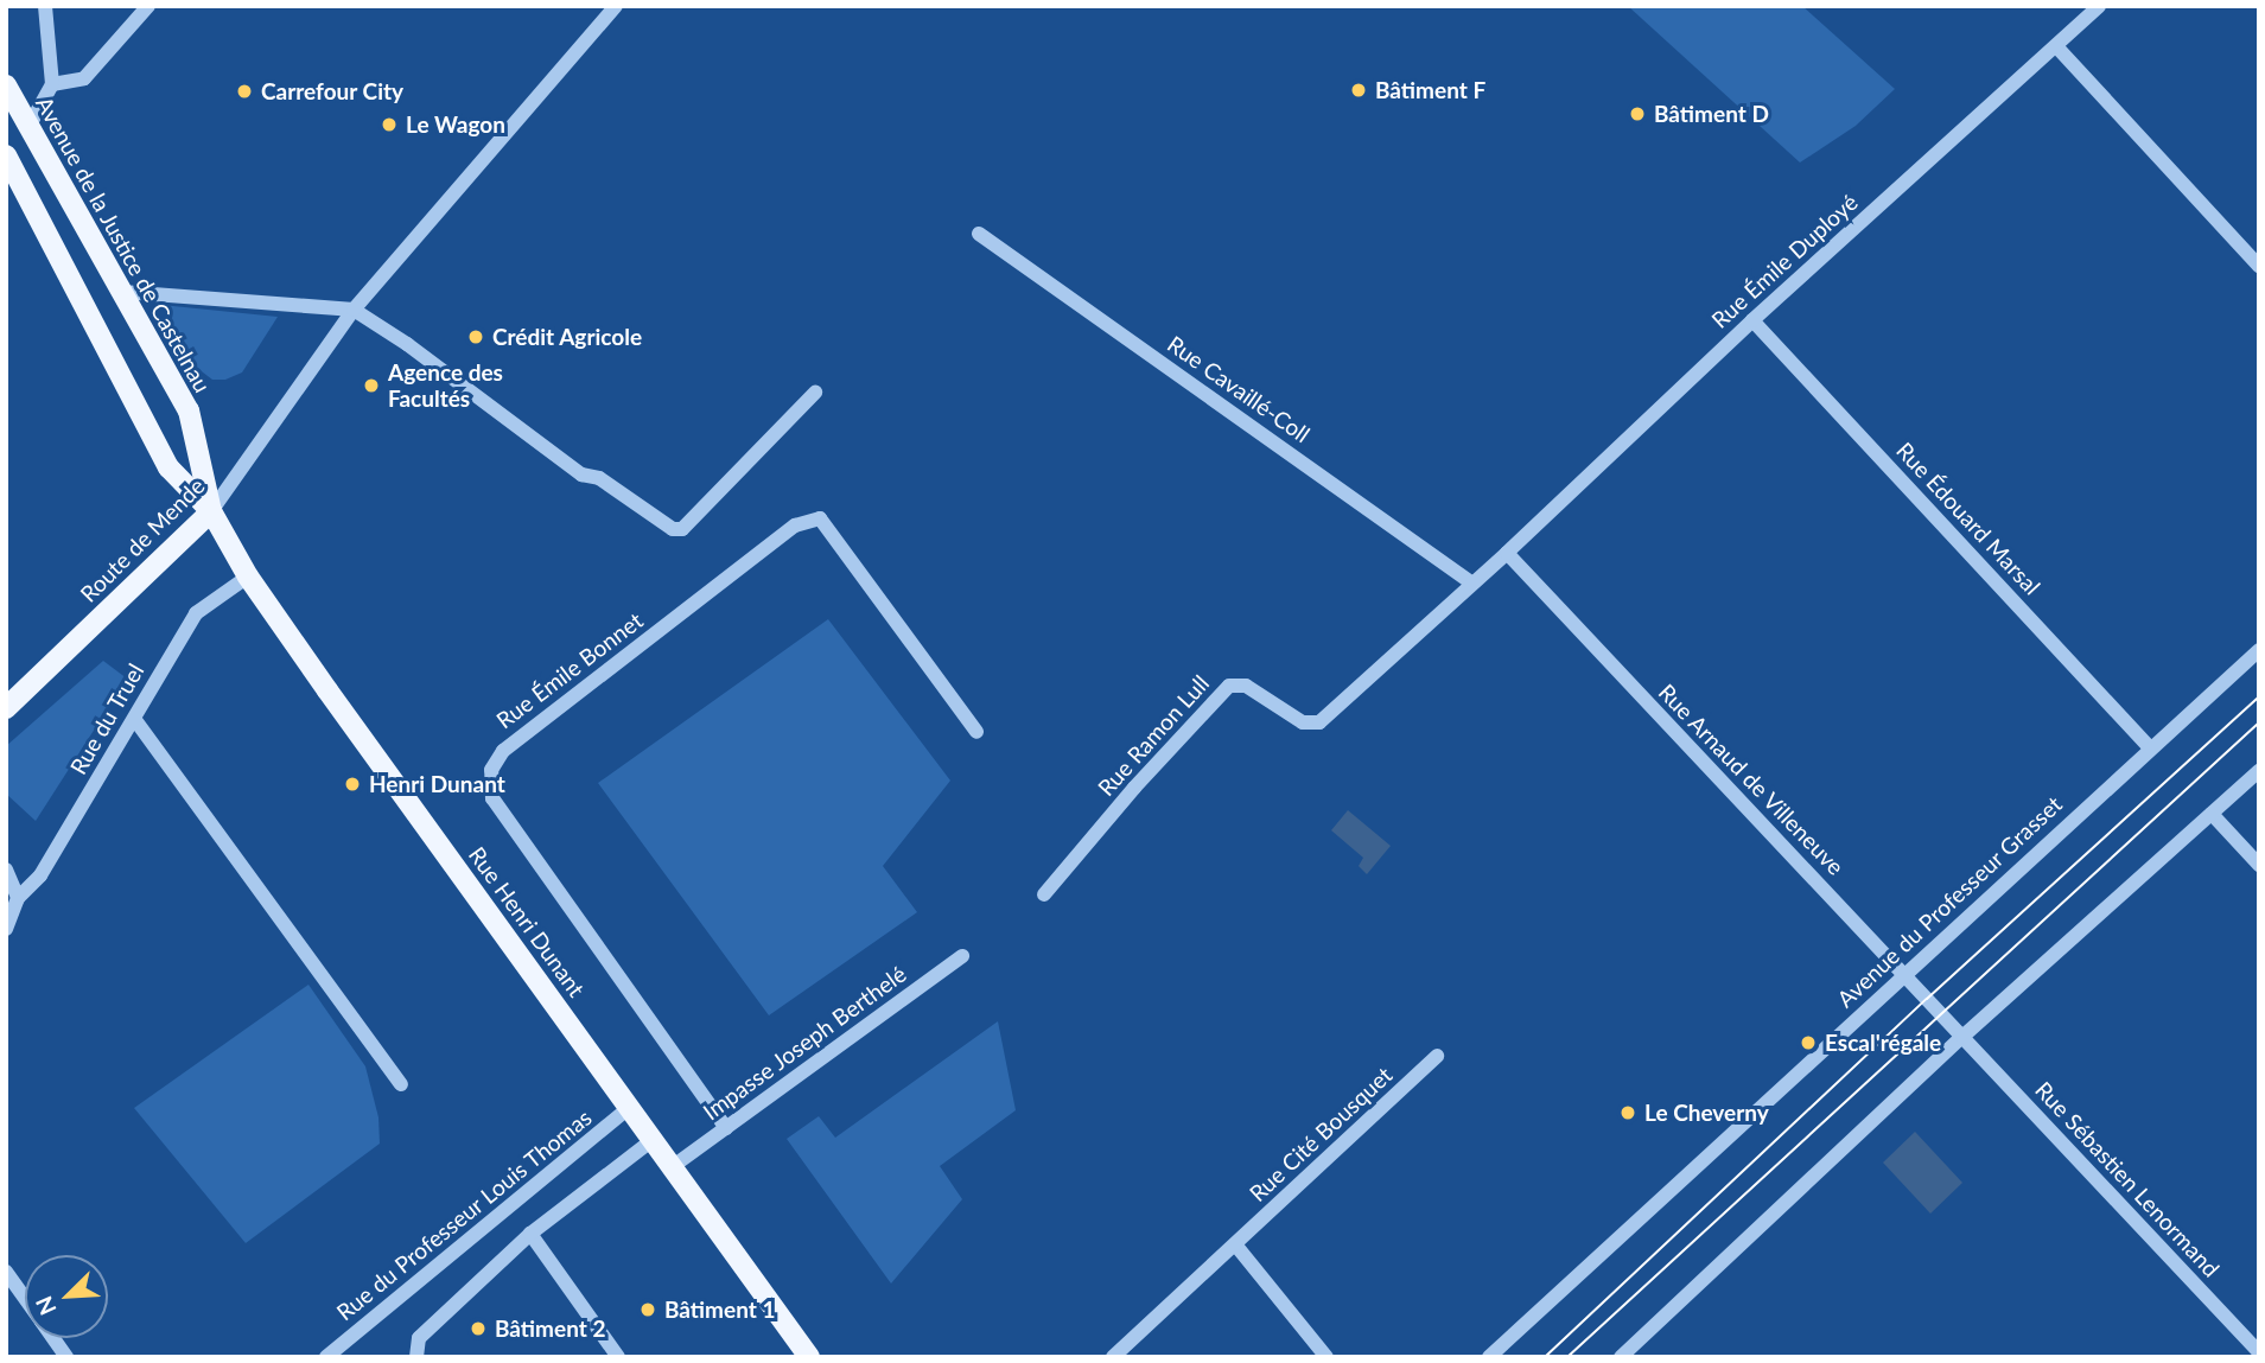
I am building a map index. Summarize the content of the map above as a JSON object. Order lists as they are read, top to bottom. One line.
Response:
{"streets":{"main road":["Avenue de la Justice de Castelnau","Route de Mende","Rue Henri Dunant"],"street":["Rue Émile Duployé","Rue Cavaillé-Coll","Rue Édouard Marsal","Rue Émile Bonnet","Rue du Truel","Rue Ramon Lull","Rue Arnaud de Villeneuve","Avenue du Professeur Grasset","Impasse Joseph Berthelé","Rue Cité Bousquet","Rue Sébastien Lenormand","Rue du Professeur Louis Thomas"]},"crossings":[["Avenue de la Justice de Castelnau","Route de Mende"],["Avenue de la Justice de Castelnau","Rue Henri Dunant"],["Rue Émile Duployé","Rue Édouard Marsal"],["Rue Émile Duployé","Rue Ramon Lull"],["Rue Émile Duployé","Rue Arnaud de Villeneuve"],["Rue Cavaillé-Coll","Rue Ramon Lull"],["Rue Édouard Marsal","Avenue du Professeur Grasset"],["Route de Mende","Rue Henri Dunant"],["Rue Émile Bonnet","Impasse Joseph Berthelé"],["Rue du Truel","Rue Henri Dunant"],["Rue Ramon Lull","Rue Arnaud de Villeneuve"],["Rue Arnaud de Villeneuve","Avenue du Professeur Grasset"],["Rue Arnaud de Villeneuve","Rue Sébastien Lenormand"],["Rue Henri Dunant","Impasse Joseph Berthelé"],["Rue Henri Dunant","Rue du Professeur Louis Thomas"]],"places":["Bâtiment F","Carrefour City","Bâtiment D","Le Wagon","Crédit Agricole","Agence des Facultés","Henri Dunant","Escal'régale","Le Cheverny","Bâtiment 1","Bâtiment 2"],"north":"bottom left"}
